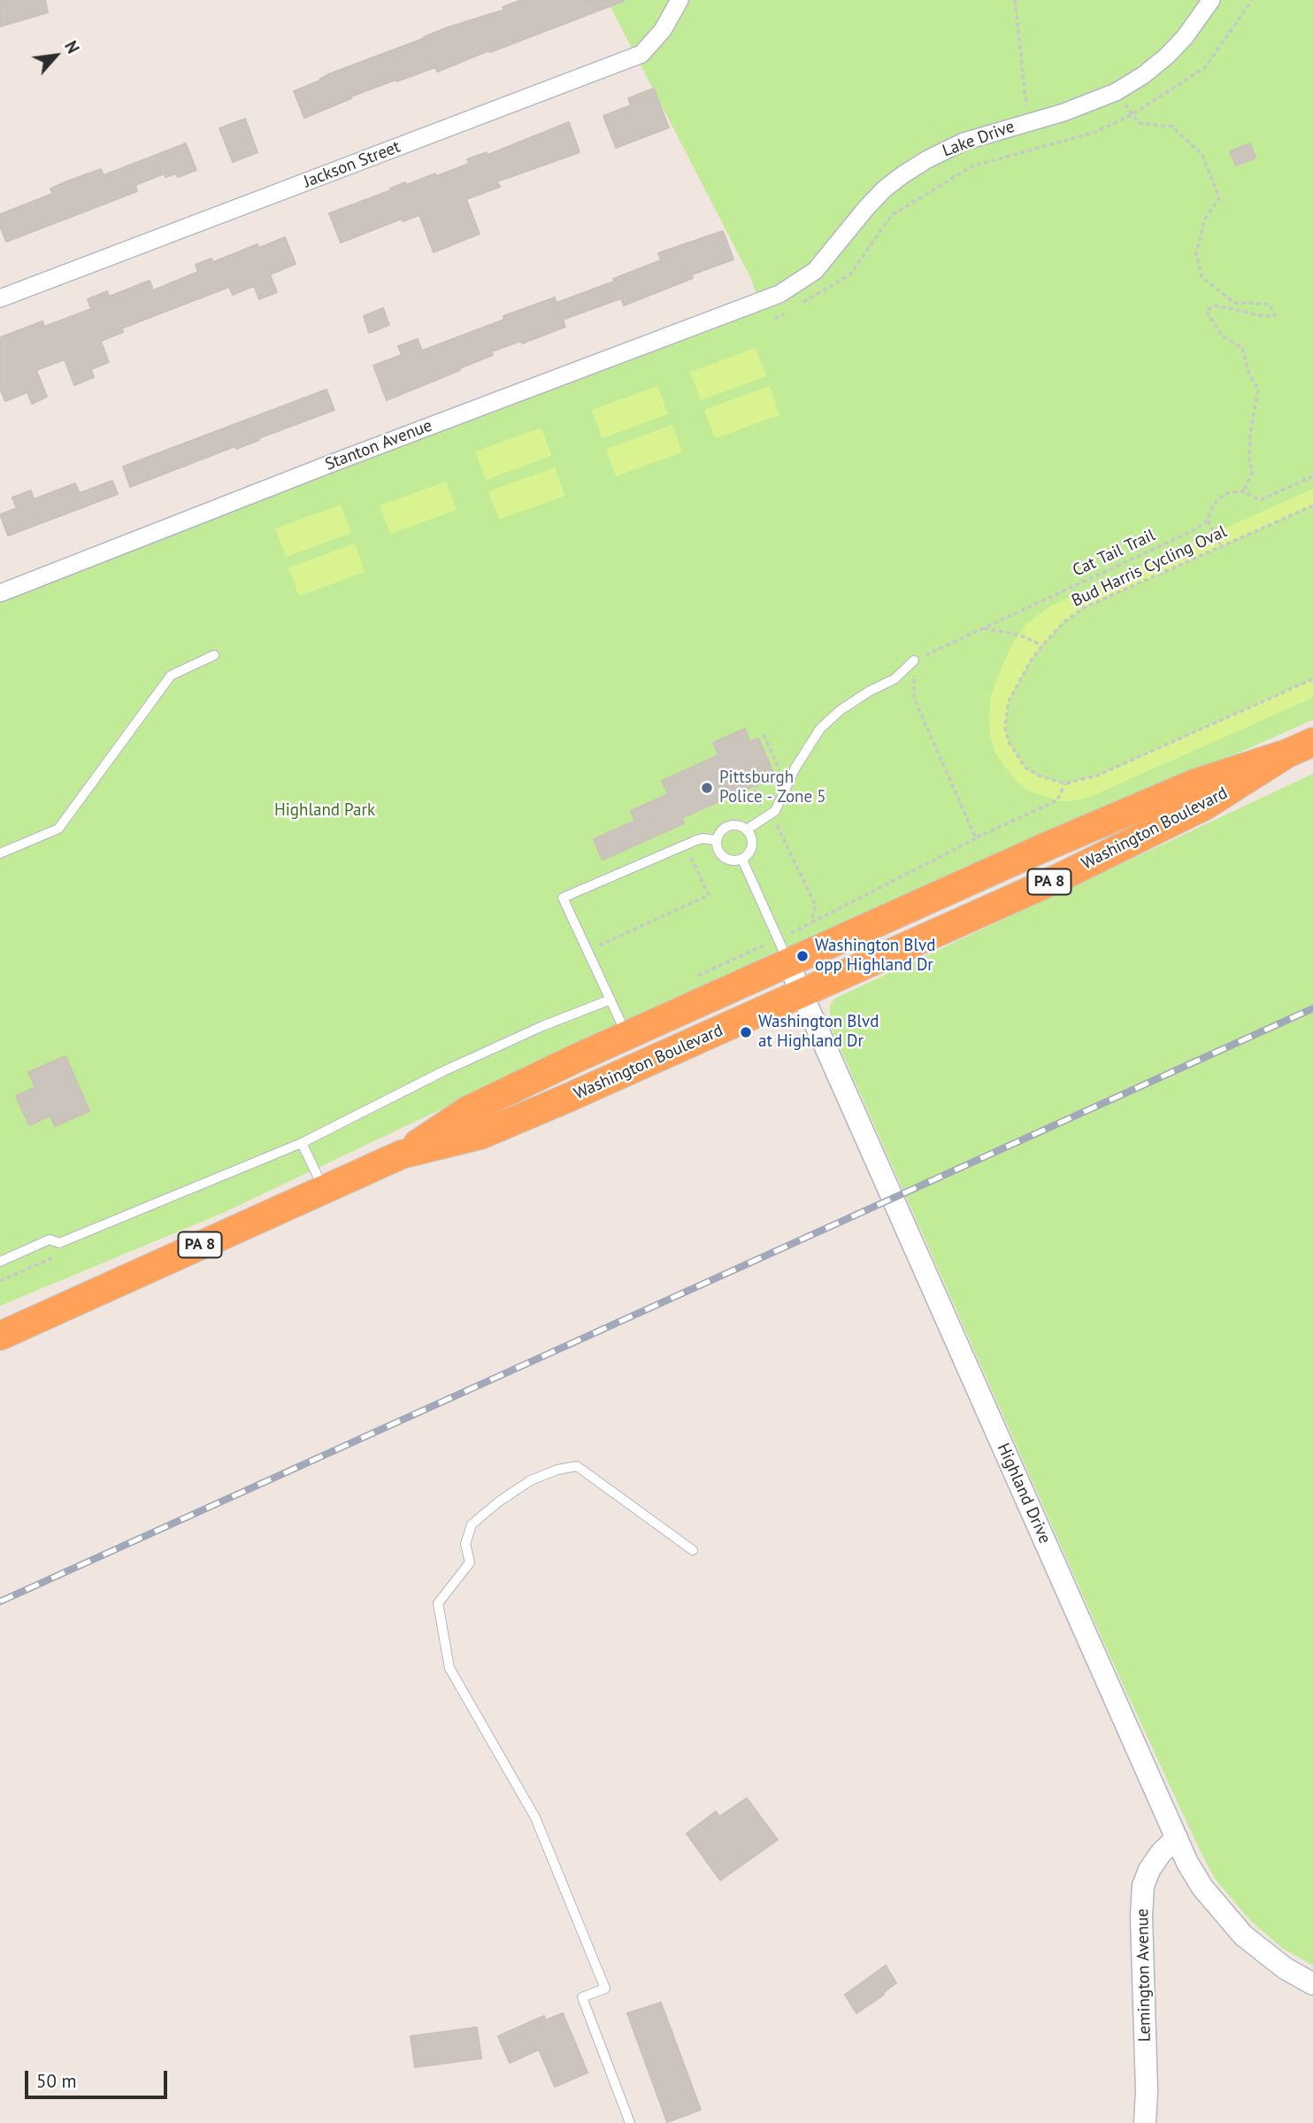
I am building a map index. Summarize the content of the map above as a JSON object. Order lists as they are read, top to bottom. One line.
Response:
{"streets":{"highway":["Washington Boulevard","PA 8"],"street":["Lake Drive","Jackson Street","Stanton Avenue","Highland Drive","Lemington Avenue"],"path":["Cat Tail Trail","Bud Harris Cycling Oval"]},"crossings":[["Lake Drive","Stanton Avenue"],["Washington Boulevard","Highland Drive"],["Highland Drive","Lemington Avenue"]],"parks":["Highland Park"],"places":["Pittsburgh Police - Zone 5","Washington Blvd opp Highland Dr","Washington Blvd at Highland Dr"],"scale_bar":"50 m","north":"top right"}
